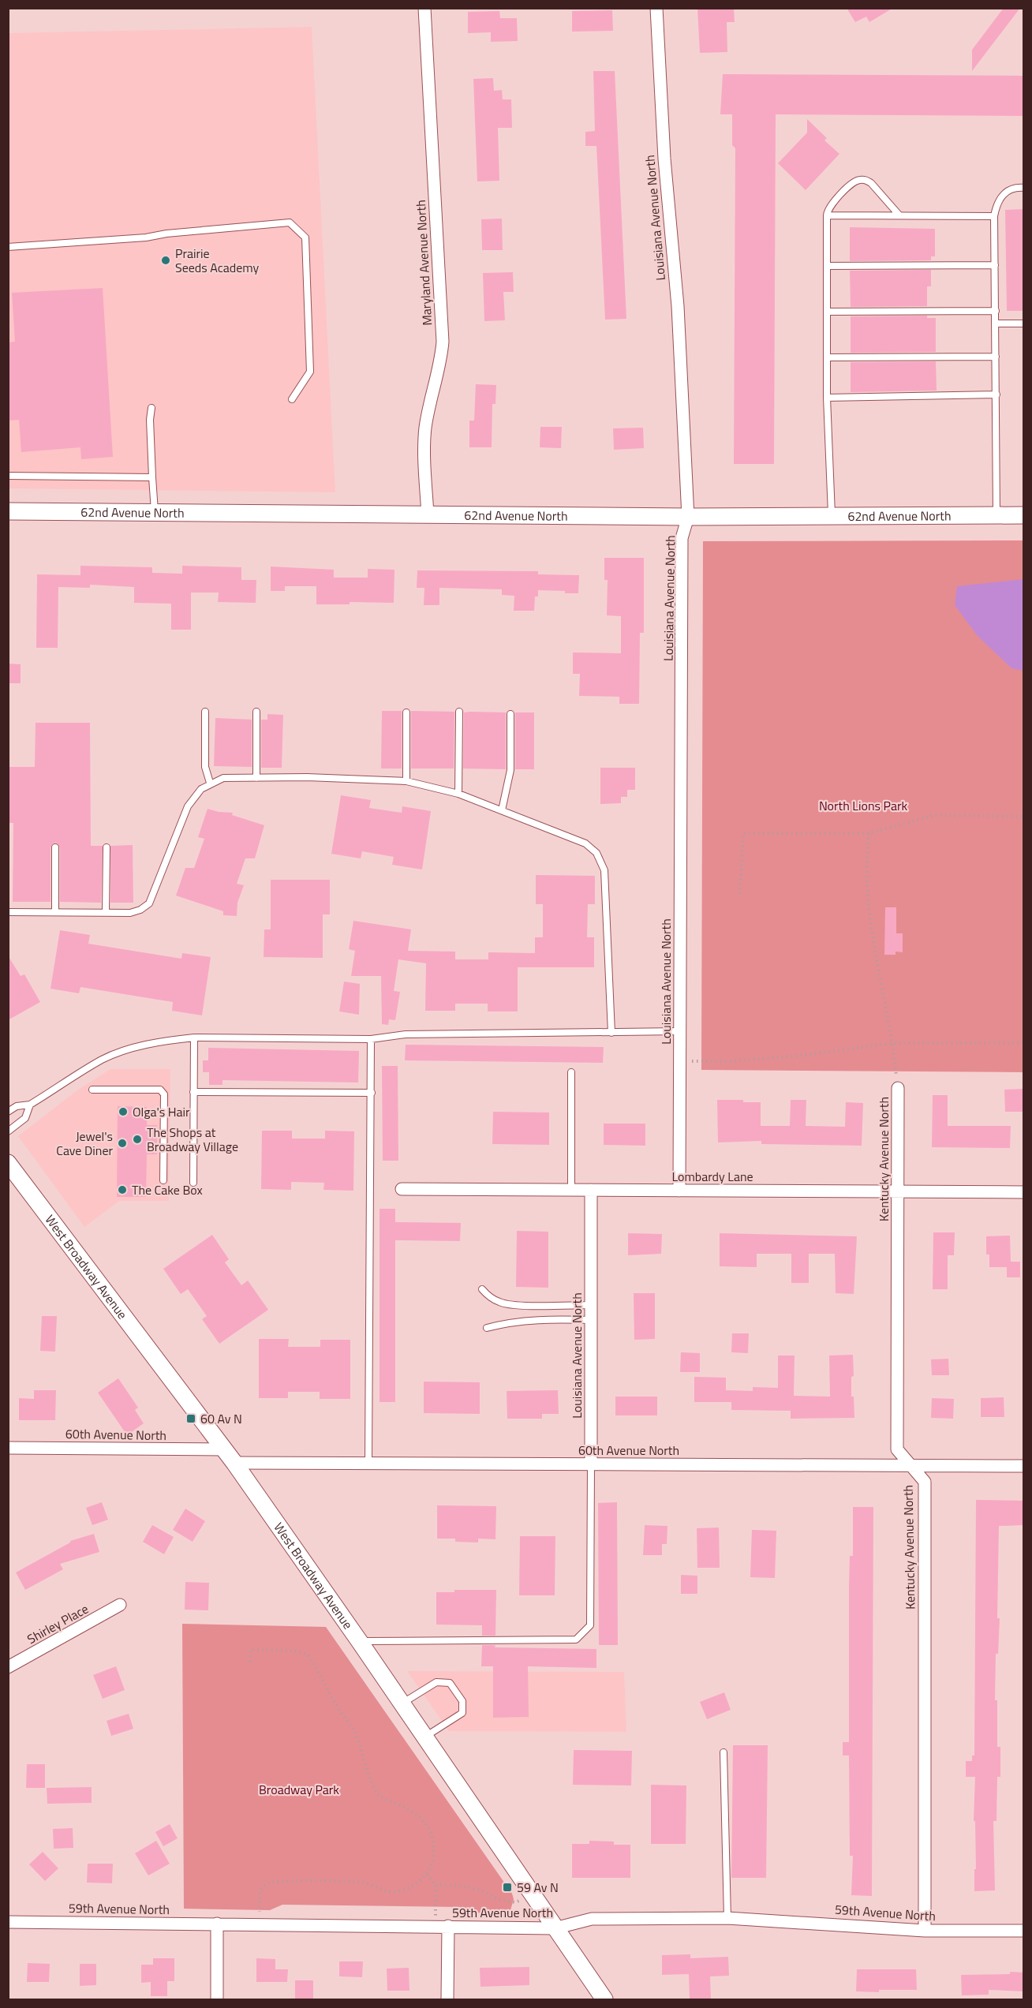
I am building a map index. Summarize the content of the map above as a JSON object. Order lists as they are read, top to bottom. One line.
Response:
{"streets":{"street":["Louisiana Avenue North","Maryland Avenue North","62nd Avenue North","Kentucky Avenue North","Lombardy Lane","West Broadway Avenue","60th Avenue North","Shirley Place","59th Avenue North"]},"crossings":[["Louisiana Avenue North","62nd Avenue North"],["Louisiana Avenue North","Lombardy Lane"],["Louisiana Avenue North","60th Avenue North"],["Maryland Avenue North","62nd Avenue North"],["Kentucky Avenue North","Lombardy Lane"],["Kentucky Avenue North","60th Avenue North"],["Kentucky Avenue North","59th Avenue North"],["West Broadway Avenue","60th Avenue North"],["West Broadway Avenue","59th Avenue North"]],"parks":["North Lions Park","Broadway Park"],"places":{"other":["Prairie Seeds Academy","Olga's Hair","The Shops at Broadway Village","Jewel's Cave Diner","The Cake Box"],"transit":["60 Av N","59 Av N"]}}
